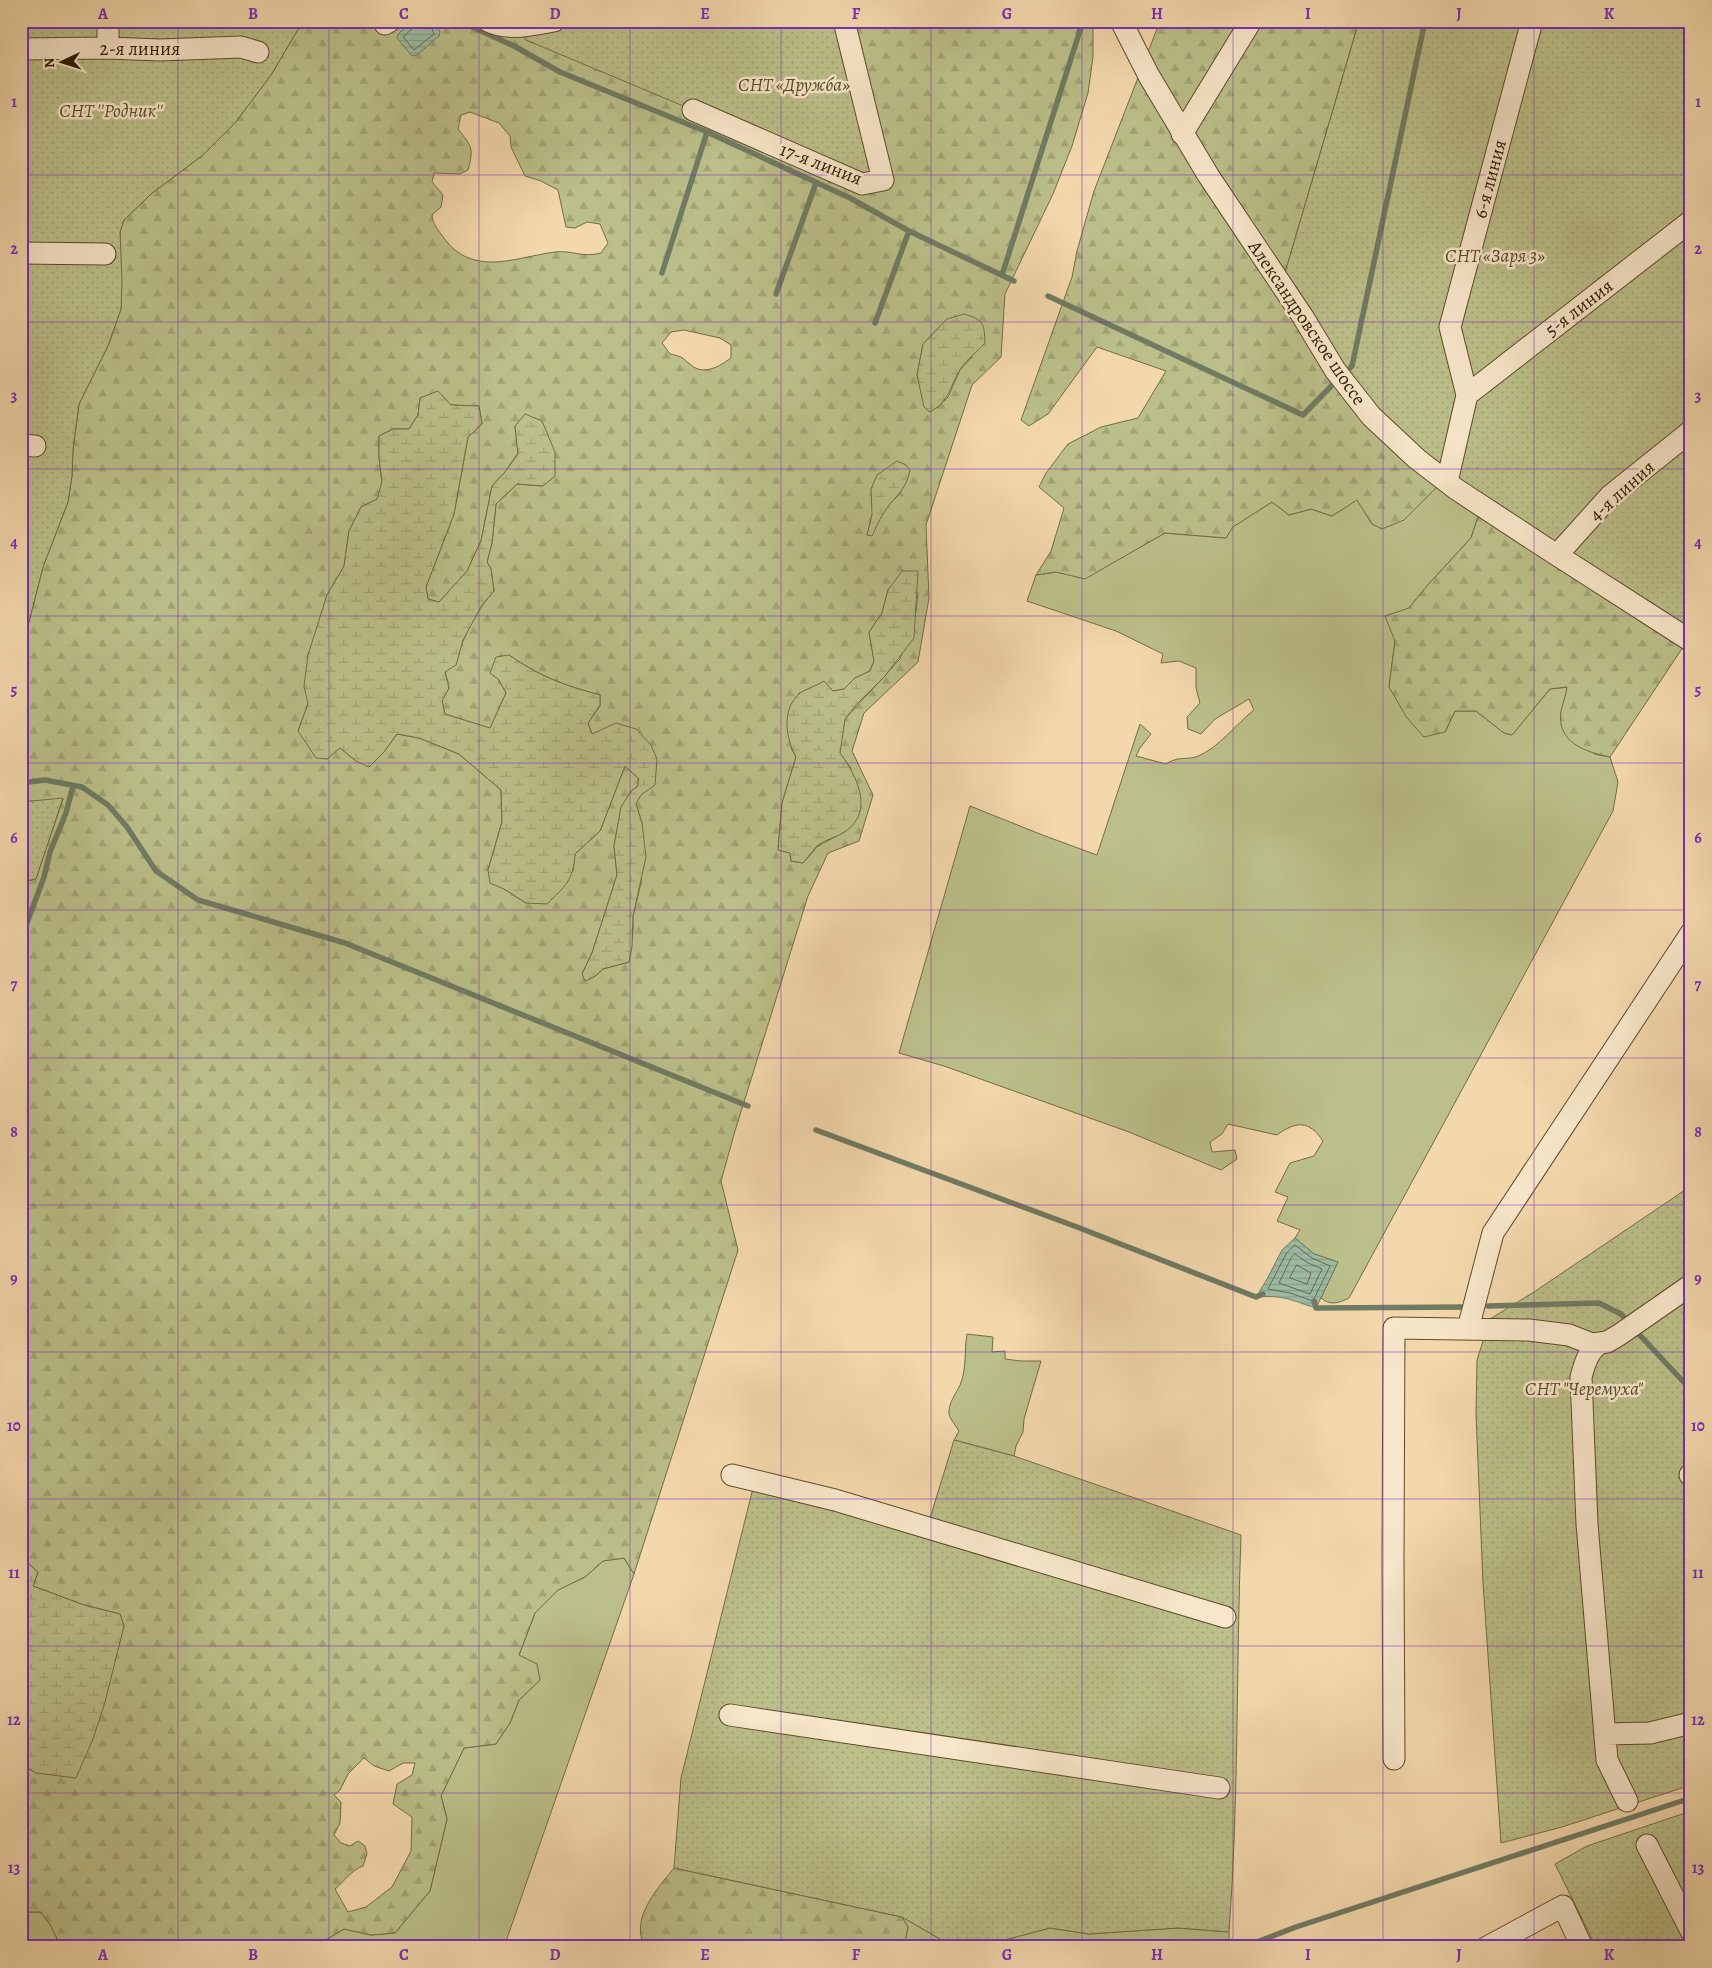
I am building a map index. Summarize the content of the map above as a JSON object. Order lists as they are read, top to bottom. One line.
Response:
{"streets":{"street":["2-я линия","17-я линия","6-я линия","5-я линия","Александровское шоссе","4-я линия"]},"crossings":[["6-я линия","5-я линия"],["6-я линия","Александровское шоссе"],["Александровское шоссе","4-я линия"]],"parks":["СНТ «Дружба»","СНТ ''Родник''","СНТ «Заря 3»","СНТ \"Черемуха\""],"north":"left","grid":{"columns":["A","B","C","D","E","F","G","H","I","J","K"],"rows":["1","2","3","4","5","6","7","8","9","10","11","12","13"]}}
